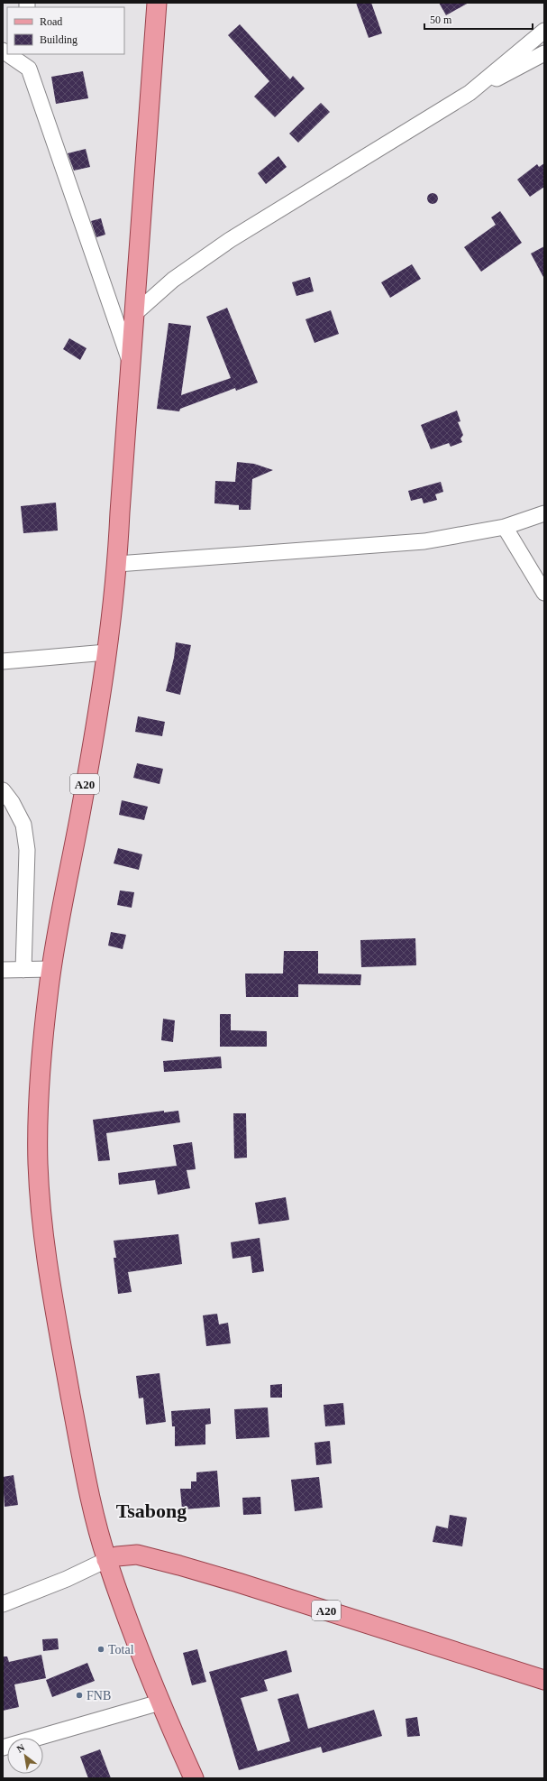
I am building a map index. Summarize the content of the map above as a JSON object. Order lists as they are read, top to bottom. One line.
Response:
{"streets":{"main road":["A20"]},"districts":["Tsabong"],"places":["Total","FNB"],"legend":["Road","Building"],"scale_bar":"50 m","north":"top left"}
